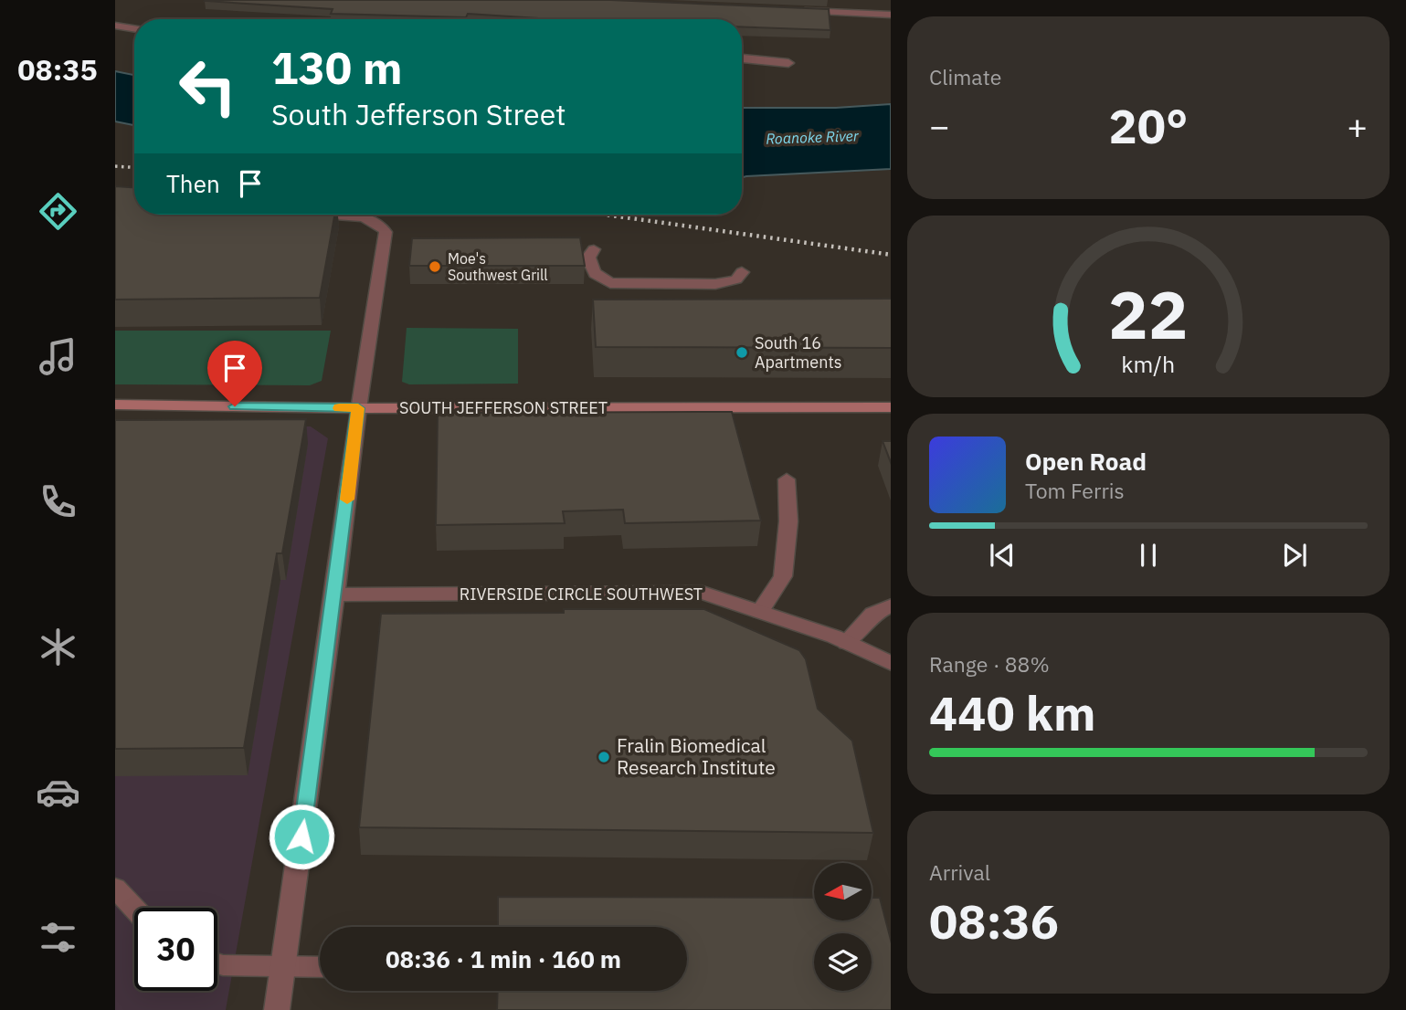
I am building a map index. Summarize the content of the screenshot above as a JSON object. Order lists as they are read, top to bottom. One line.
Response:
{"streets":{"main road":["SOUTH JEFFERSON STREET"],"street":["RIVERSIDE CIRCLE SOUTHWEST"]},"water":["Roanoke River"],"places":["Moe's Southwest Grill","South 16 Apartments","Fralin Biomedical Research Institute"],"north":"left","page":{"tabs":"08:35","tile":["Climate",["Range · 88%","440 km"],["Arrival","08:36"]],"turn":["130 m","South Jefferson Street"],"heat":["−","20°","+"],"then":"Then","song":["Open Road","Tom Ferris"],"limit":"30","trip":"08:36 · 1 min · 160 m","gauge":["22","km/h"]}}
